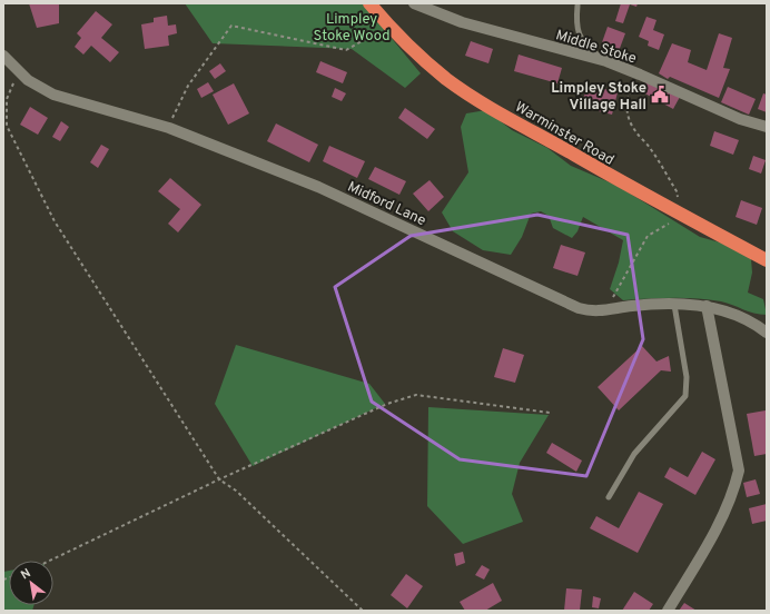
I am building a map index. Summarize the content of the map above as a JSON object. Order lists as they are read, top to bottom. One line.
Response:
{"streets":{"highway":["Warminster Road"],"street":["Middle Stoke","Midford Lane"]},"parks":["Limpley Stoke Wood"],"places":{"public building":["Limpley Stoke Village Hall"]},"north":"top left"}
